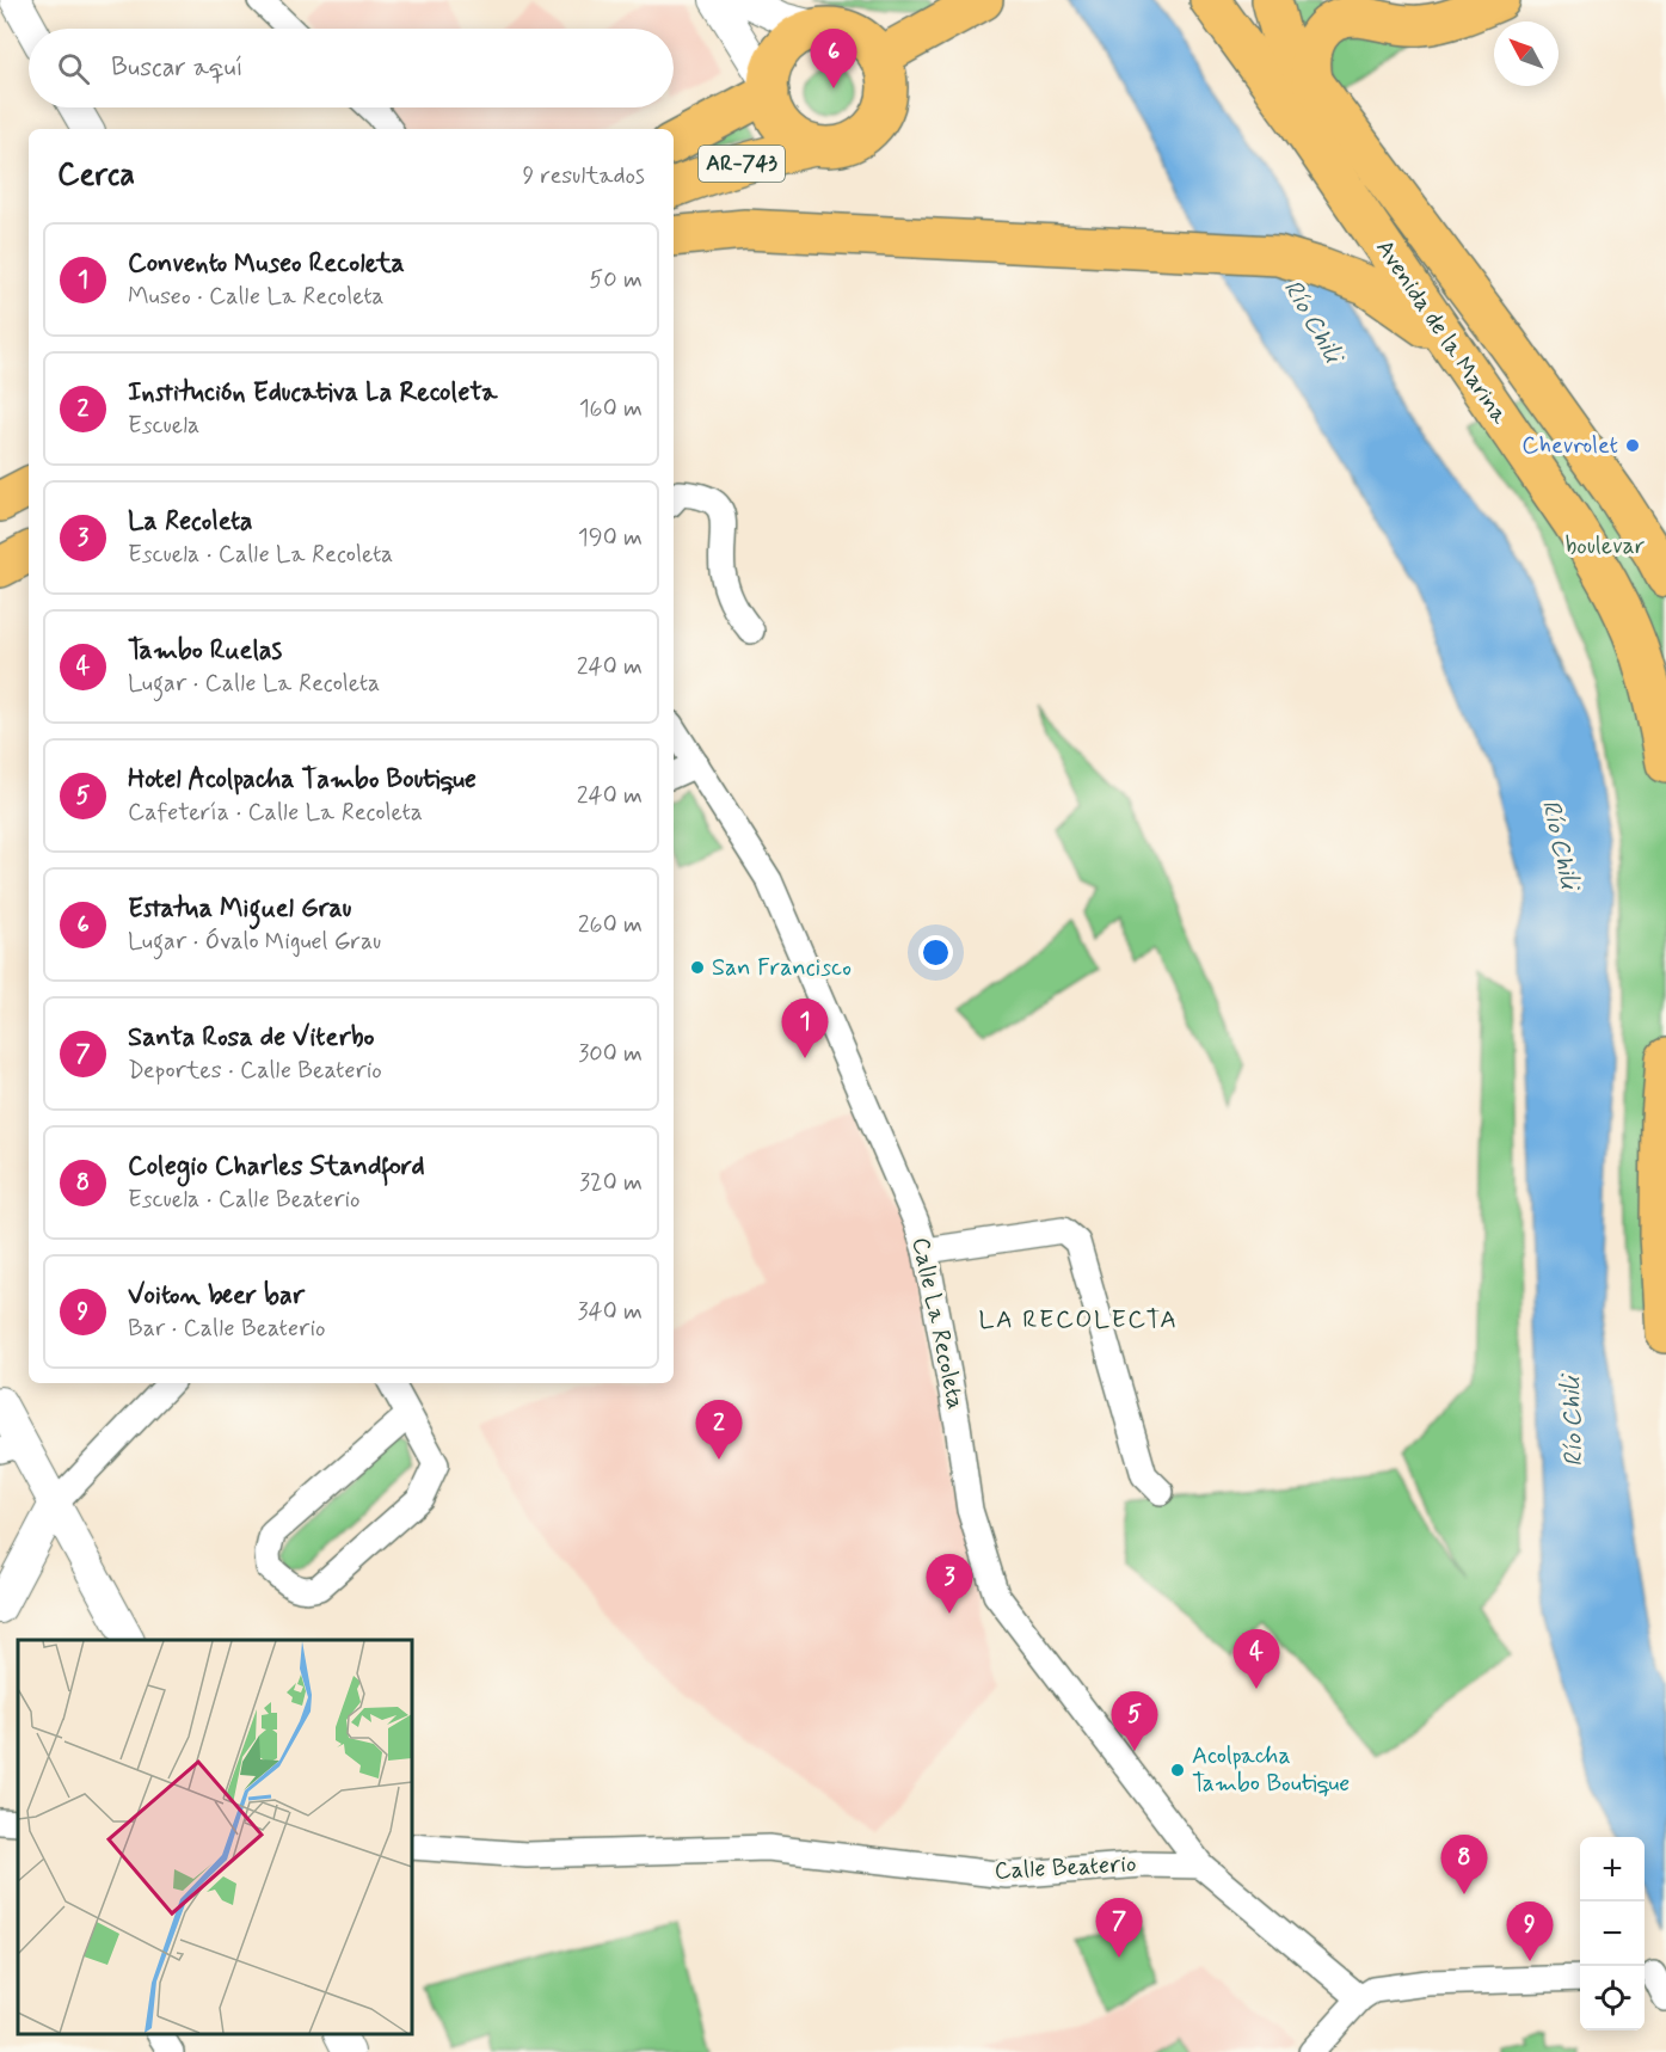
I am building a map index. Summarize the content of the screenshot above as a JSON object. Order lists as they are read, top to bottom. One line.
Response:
{"streets":{"main road":["AR-743","Avenida de la Marina"],"street":["Calle La Recoleta","Calle Beaterio"]},"crossings":[["Calle La Recoleta","Calle Beaterio"]],"districts":["LA RECOLECTA"],"water":["Río Chili"],"parks":["boulevar"],"places":["Chevrolet","San Francisco","Acolpacha Tambo Boutique"],"north":"top left","page":{"pins":["6","1","2","3","4","5","8","7","9"],"search":"Buscar aquí","heading":["Cerca","9 resultados"],"list":[{"mark":"1","name":"Convento Museo Recoleta","note":"Museo · Calle La Recoleta","value":"50 m"},{"mark":"2","name":"Institución Educativa La Recoleta","note":"Escuela","value":"160 m"},{"mark":"3","name":"La Recoleta","note":"Escuela · Calle La Recoleta","value":"190 m"},{"mark":"4","name":"Tambo Ruelas","note":"Lugar · Calle La Recoleta","value":"240 m"},{"mark":"5","name":"Hotel Acolpacha Tambo Boutique","note":"Cafetería · Calle La Recoleta","value":"240 m"},{"mark":"6","name":"Estatua Miguel Grau","note":"Lugar · Óvalo Miguel Grau","value":"260 m"},{"mark":"7","name":"Santa Rosa de Viterbo","note":"Deportes · Calle Beaterio","value":"300 m"},{"mark":"8","name":"Colegio Charles Standford","note":"Escuela · Calle Beaterio","value":"320 m"},{"mark":"9","name":"Voiton beer bar","note":"Bar · Calle Beaterio","value":"340 m"}],"map_buttons":["+","−"]}}
